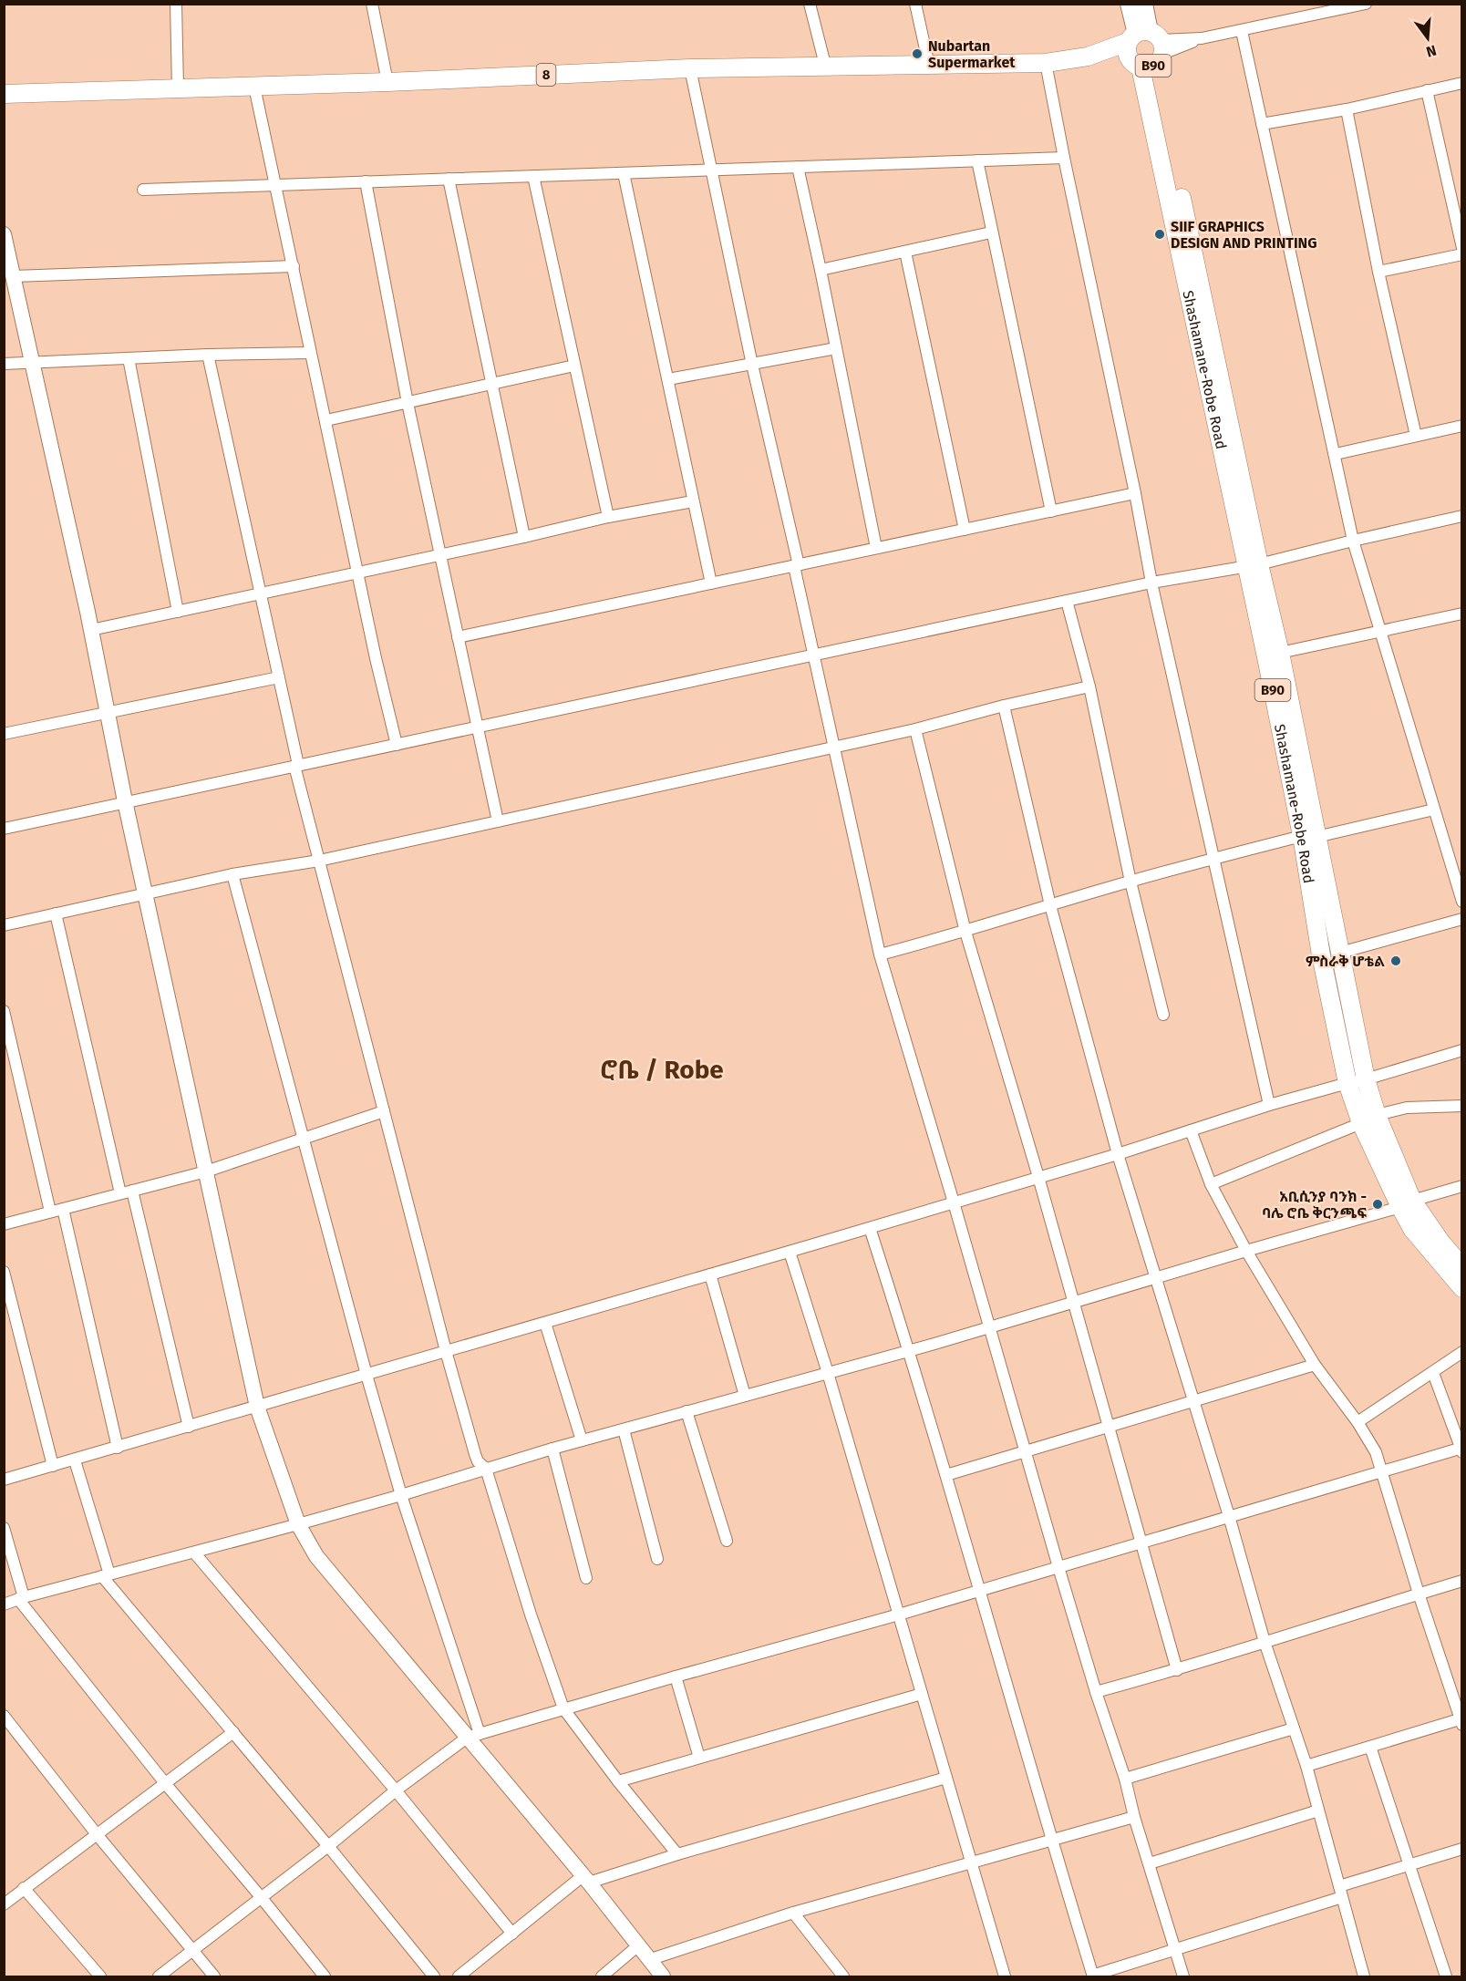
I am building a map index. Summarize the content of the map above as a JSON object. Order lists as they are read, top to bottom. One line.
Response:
{"streets":{"main road":["B90","8","Shashamane-Robe Road"]},"crossings":[["8","Shashamane-Robe Road"]],"districts":["ሮቤ / Robe"],"places":["Nubartan Supermarket","SIIF GRAPHICS DESIGN AND PRINTING","ምስራቅ ሆቴል","አቢሲንያ ባንክ - ባሌ ሮቤ ቅርንጫፍ"],"north":"bottom"}
